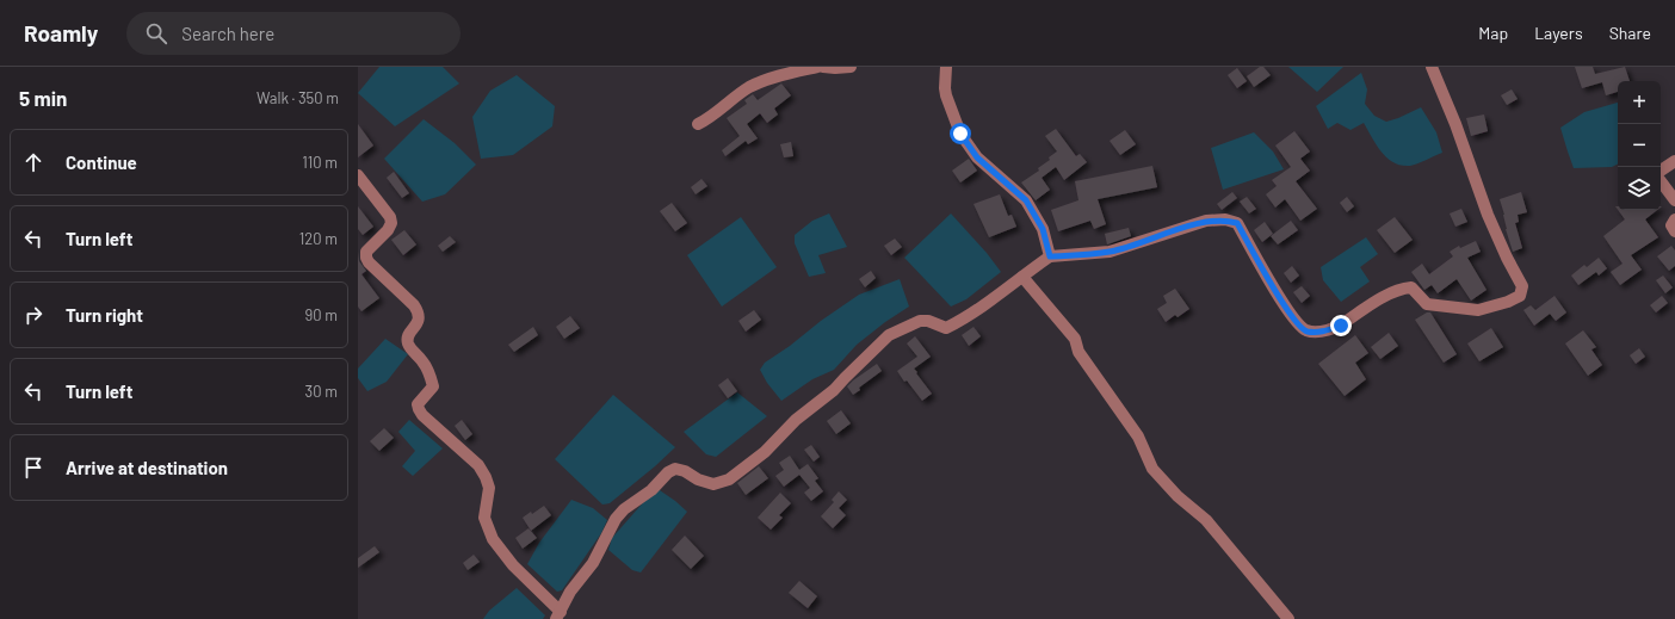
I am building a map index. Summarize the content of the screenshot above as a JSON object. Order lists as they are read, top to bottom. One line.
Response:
{"page":{"header":"Roamly","search":"Search here","nav":["Map","Layers","Share"],"heading":["5 min","Walk · 350 m"],"map_buttons":["+","−"],"list":[["Continue","110 m"],["Turn left","120 m"],["Turn right","90 m"],["Turn left","30 m"],"Arrive at destination"]}}
